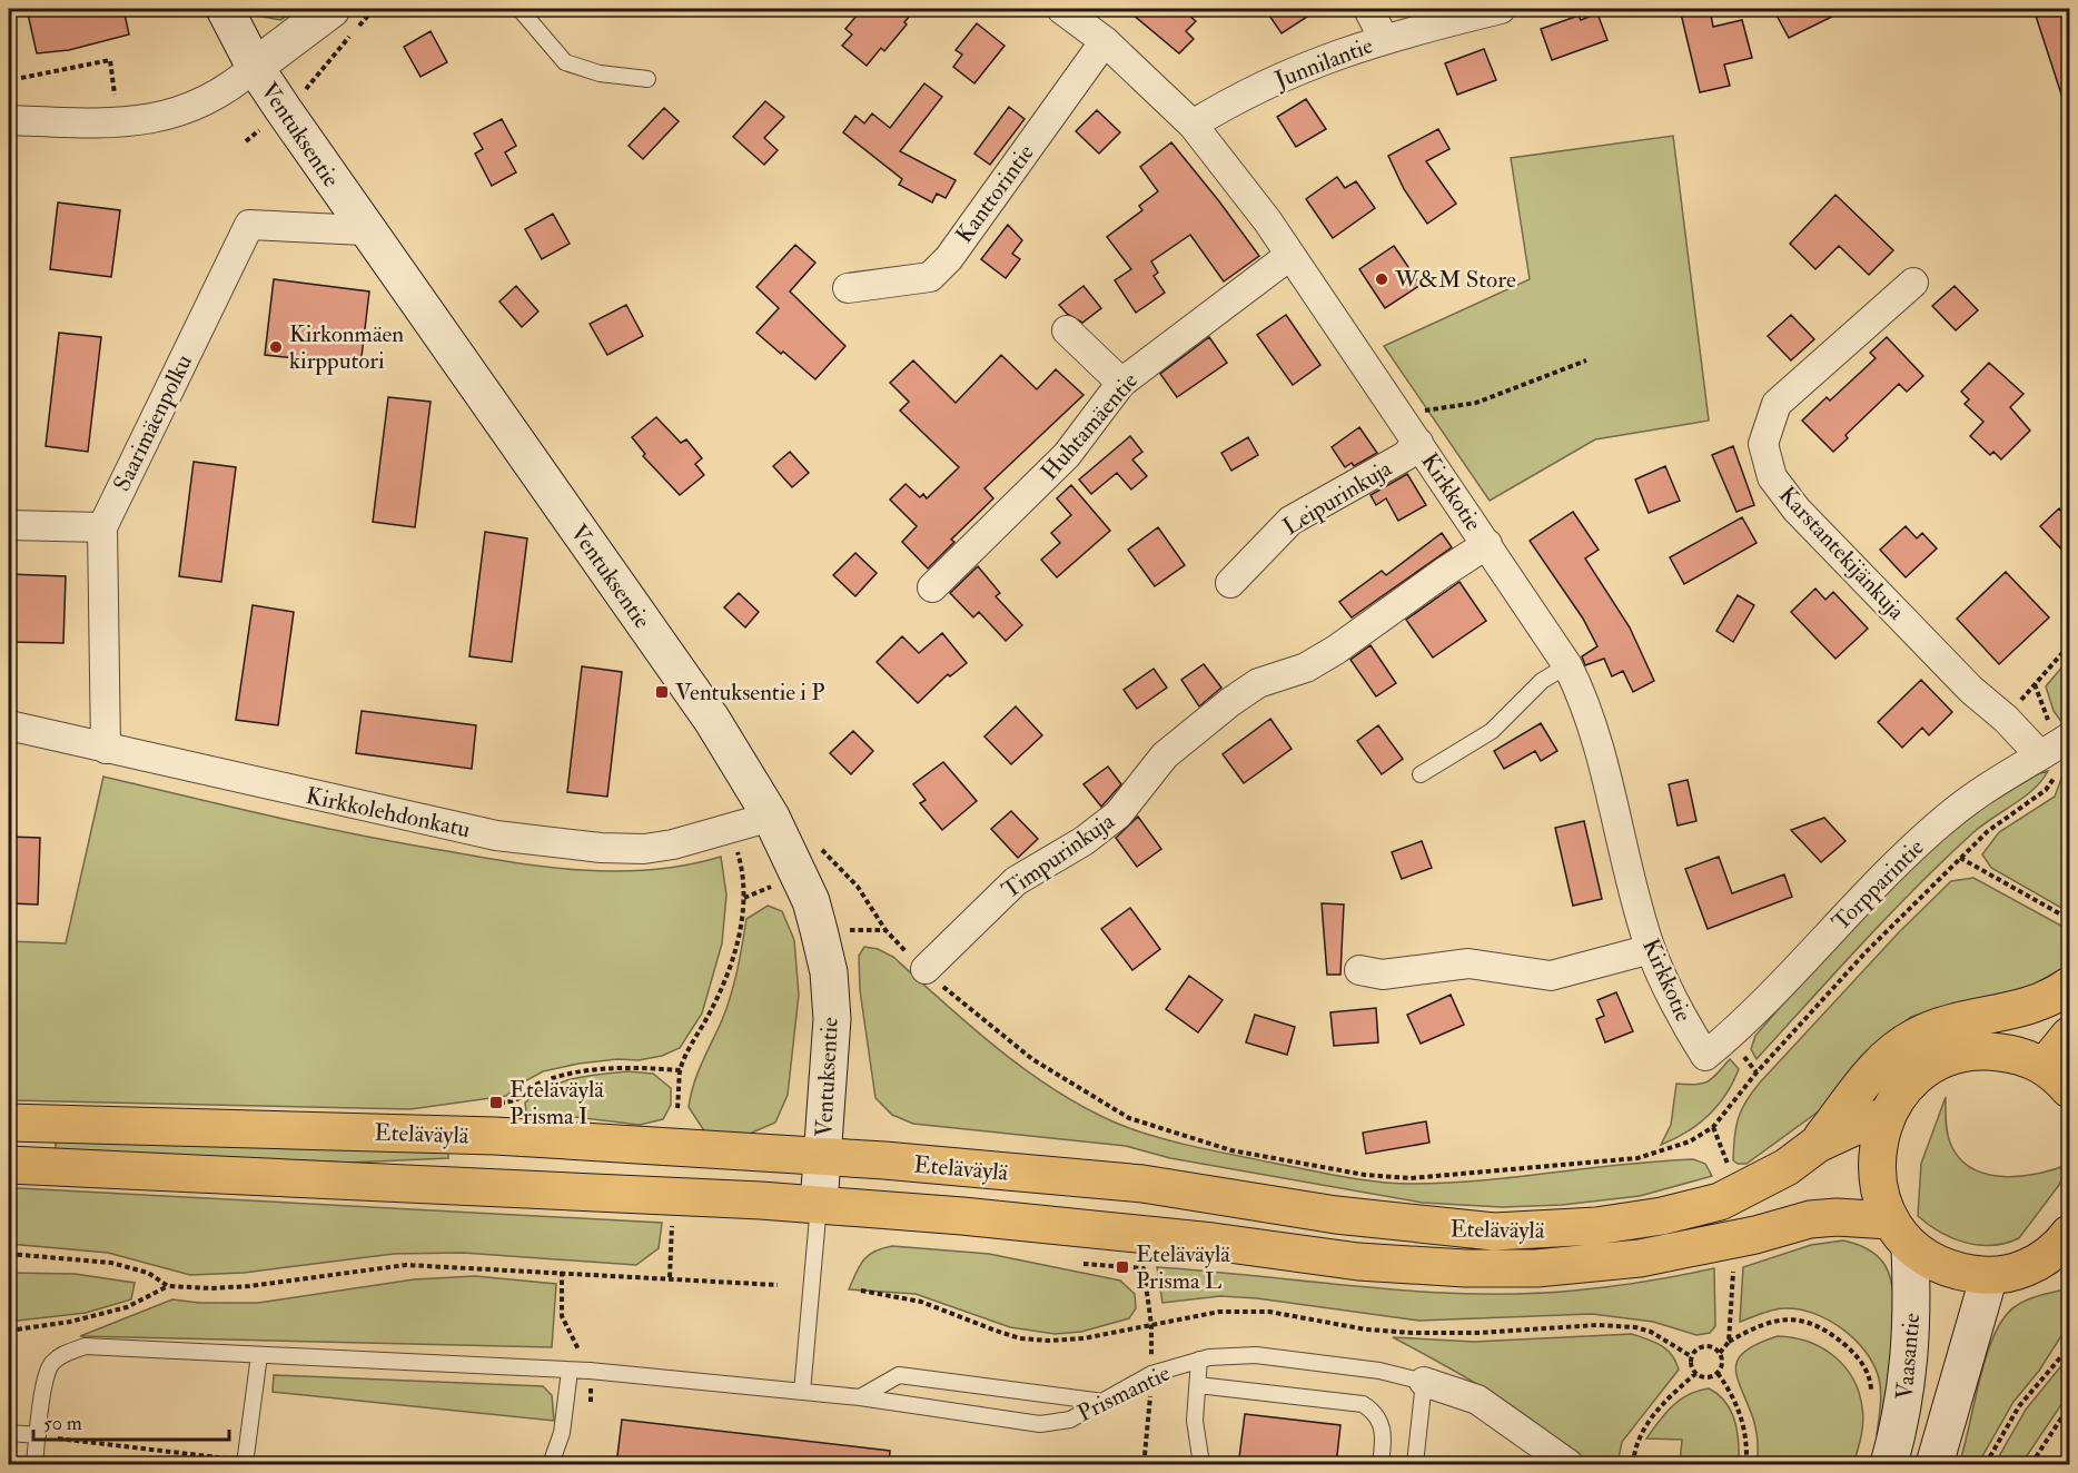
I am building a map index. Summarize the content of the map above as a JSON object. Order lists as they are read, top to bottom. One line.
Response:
{"streets":{"highway":["Eteläväylä"],"main road":["Ventuksentie","Vaasantie"],"street":["Junnilantie","Kanttorintie","Saarimäenpolku","Huhtamäentie","Kirkkotie","Leipurinkuja","Karstantekijänkuja","Kirkkolehdonkatu","Timpurinkuja","Torpparintie","Prismantie"]},"crossings":[["Junnilantie","Kirkkotie"],["Ventuksentie","Saarimäenpolku"],["Ventuksentie","Kirkkolehdonkatu"],["Ventuksentie","Eteläväylä"],["Kanttorintie","Kirkkotie"],["Saarimäenpolku","Kirkkolehdonkatu"],["Huhtamäentie","Kirkkotie"],["Kirkkotie","Leipurinkuja"],["Kirkkotie","Timpurinkuja"],["Kirkkotie","Torpparintie"],["Karstantekijänkuja","Torpparintie"],["Eteläväylä","Vaasantie"]],"places":{"other":["W&M Store","Kirkonmäen kirpputori"],"transit":["Ventuksentie i P","Eteläväylä Prisma I","Eteläväylä Prisma L"]},"scale_bar":"50 m"}
